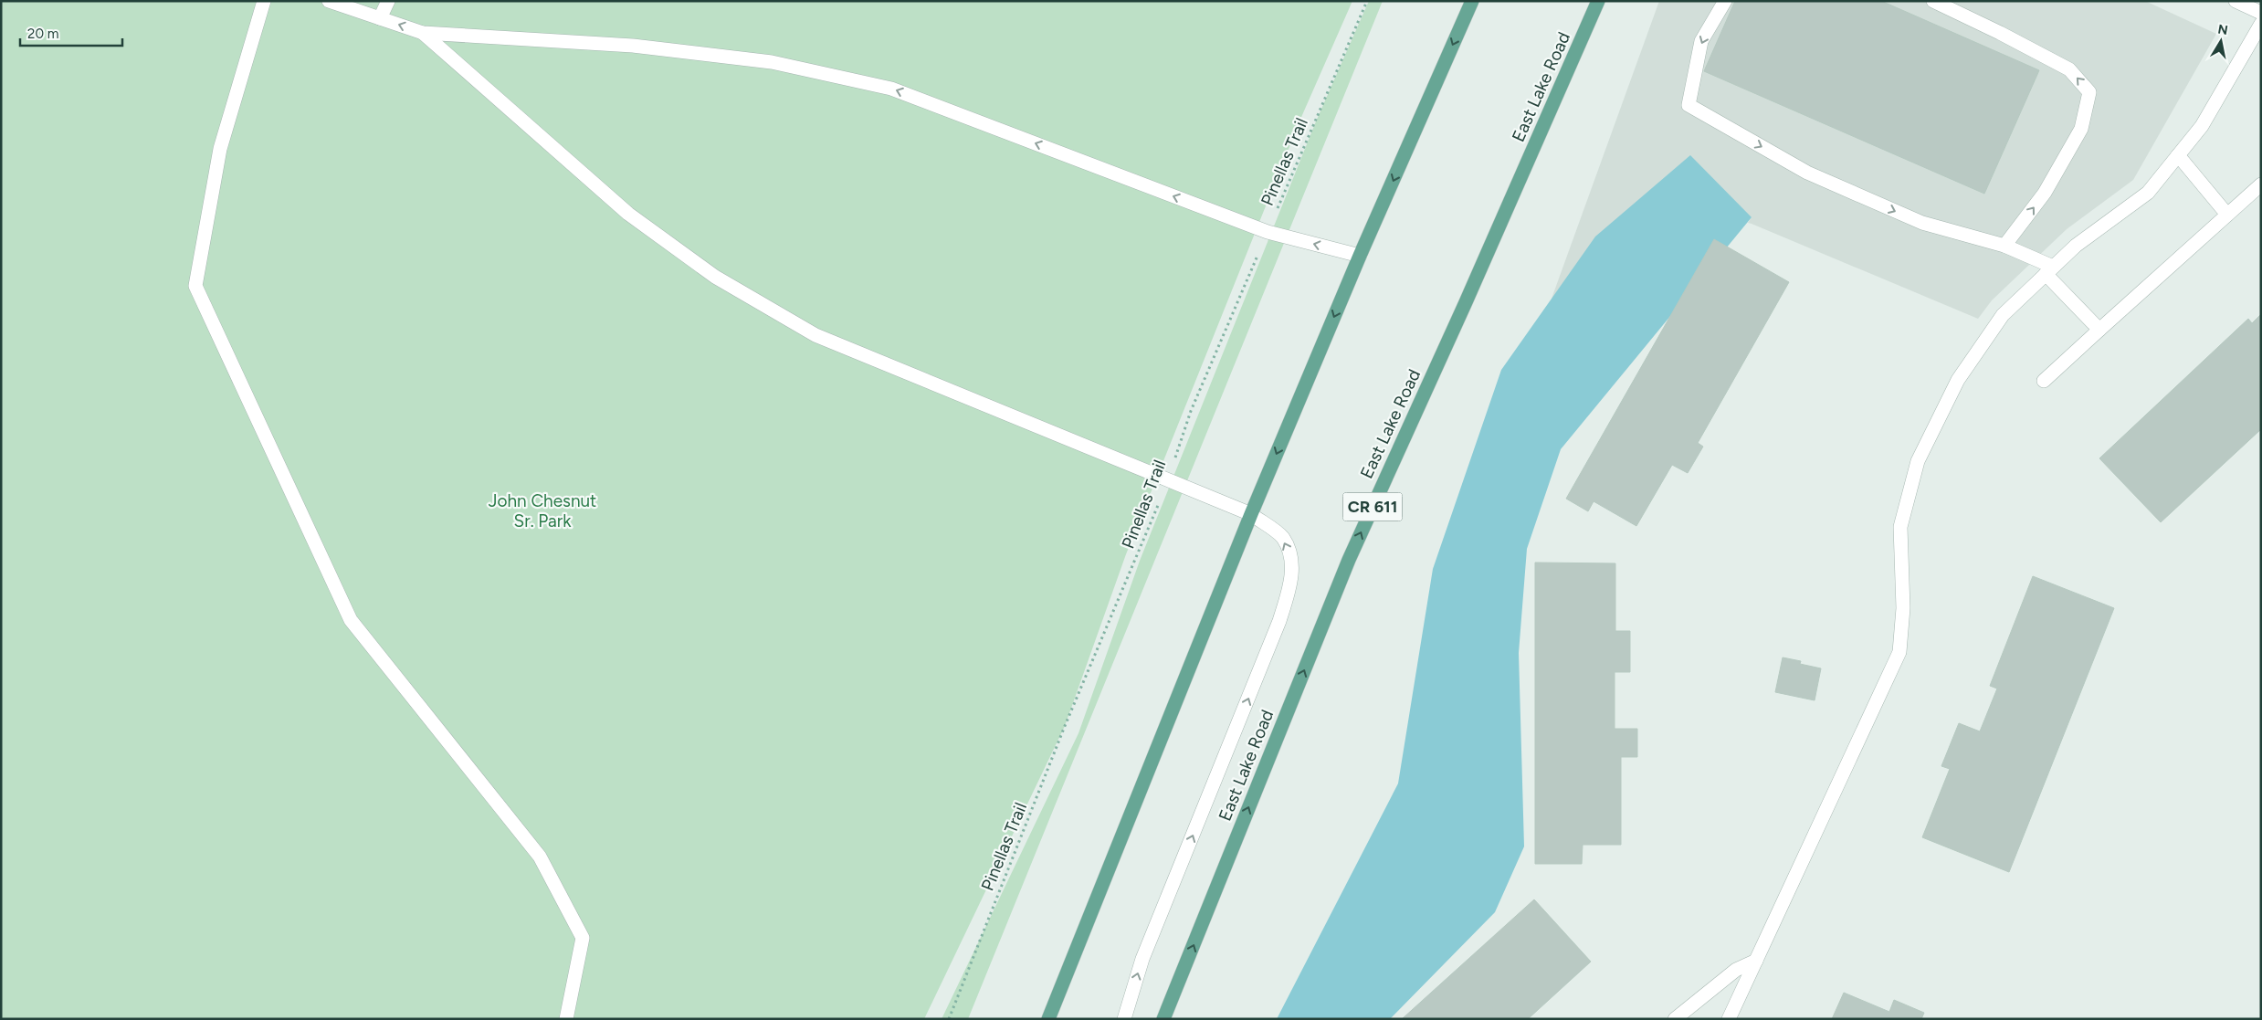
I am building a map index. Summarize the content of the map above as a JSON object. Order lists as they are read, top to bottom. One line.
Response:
{"streets":{"main road":["East Lake Road","CR 611"],"path":["Pinellas Trail"]},"parks":["John Chesnut Sr. Park"],"scale_bar":"20 m","north":"top"}
